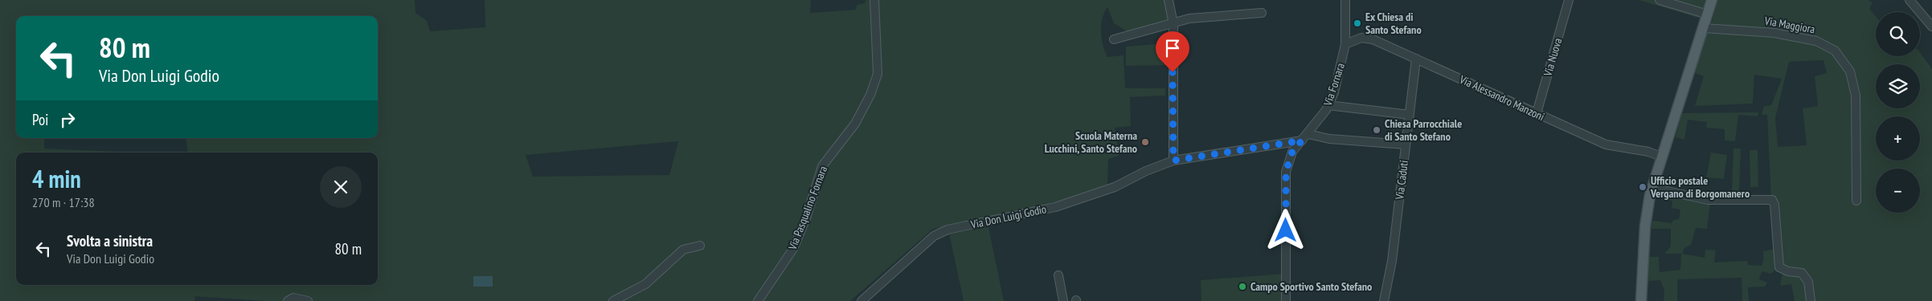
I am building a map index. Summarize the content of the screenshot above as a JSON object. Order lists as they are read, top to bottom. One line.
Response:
{"streets":{"street":["Via Maggiora","Via Nuova","Via Fornara","Via Alessandro Manzoni","Via Caduti","Via Pasqualino Fornara","Via Don Luigi Godio"]},"crossings":[["Via Nuova","Via Alessandro Manzoni"],["Via Fornara","Via Alessandro Manzoni"],["Via Fornara","Via Don Luigi Godio"],["Via Alessandro Manzoni","Via Caduti"]],"places":["Ex Chiesa di Santo Stefano","Chiesa Parrocchiale di Santo Stefano","Scuola Materna Lucchini, Santo Stefano","Ufficio postale Vergano di Borgomanero","Campo Sportivo Santo Stefano"],"page":{"map_buttons":["+","−"],"turn":["80 m","Via Don Luigi Godio"],"then":"Poi","heading":["4 min","270 m · 17:38"],"list":[{"name":"Svolta a sinistra","note":"Via Don Luigi Godio","value":"80 m"}]}}
